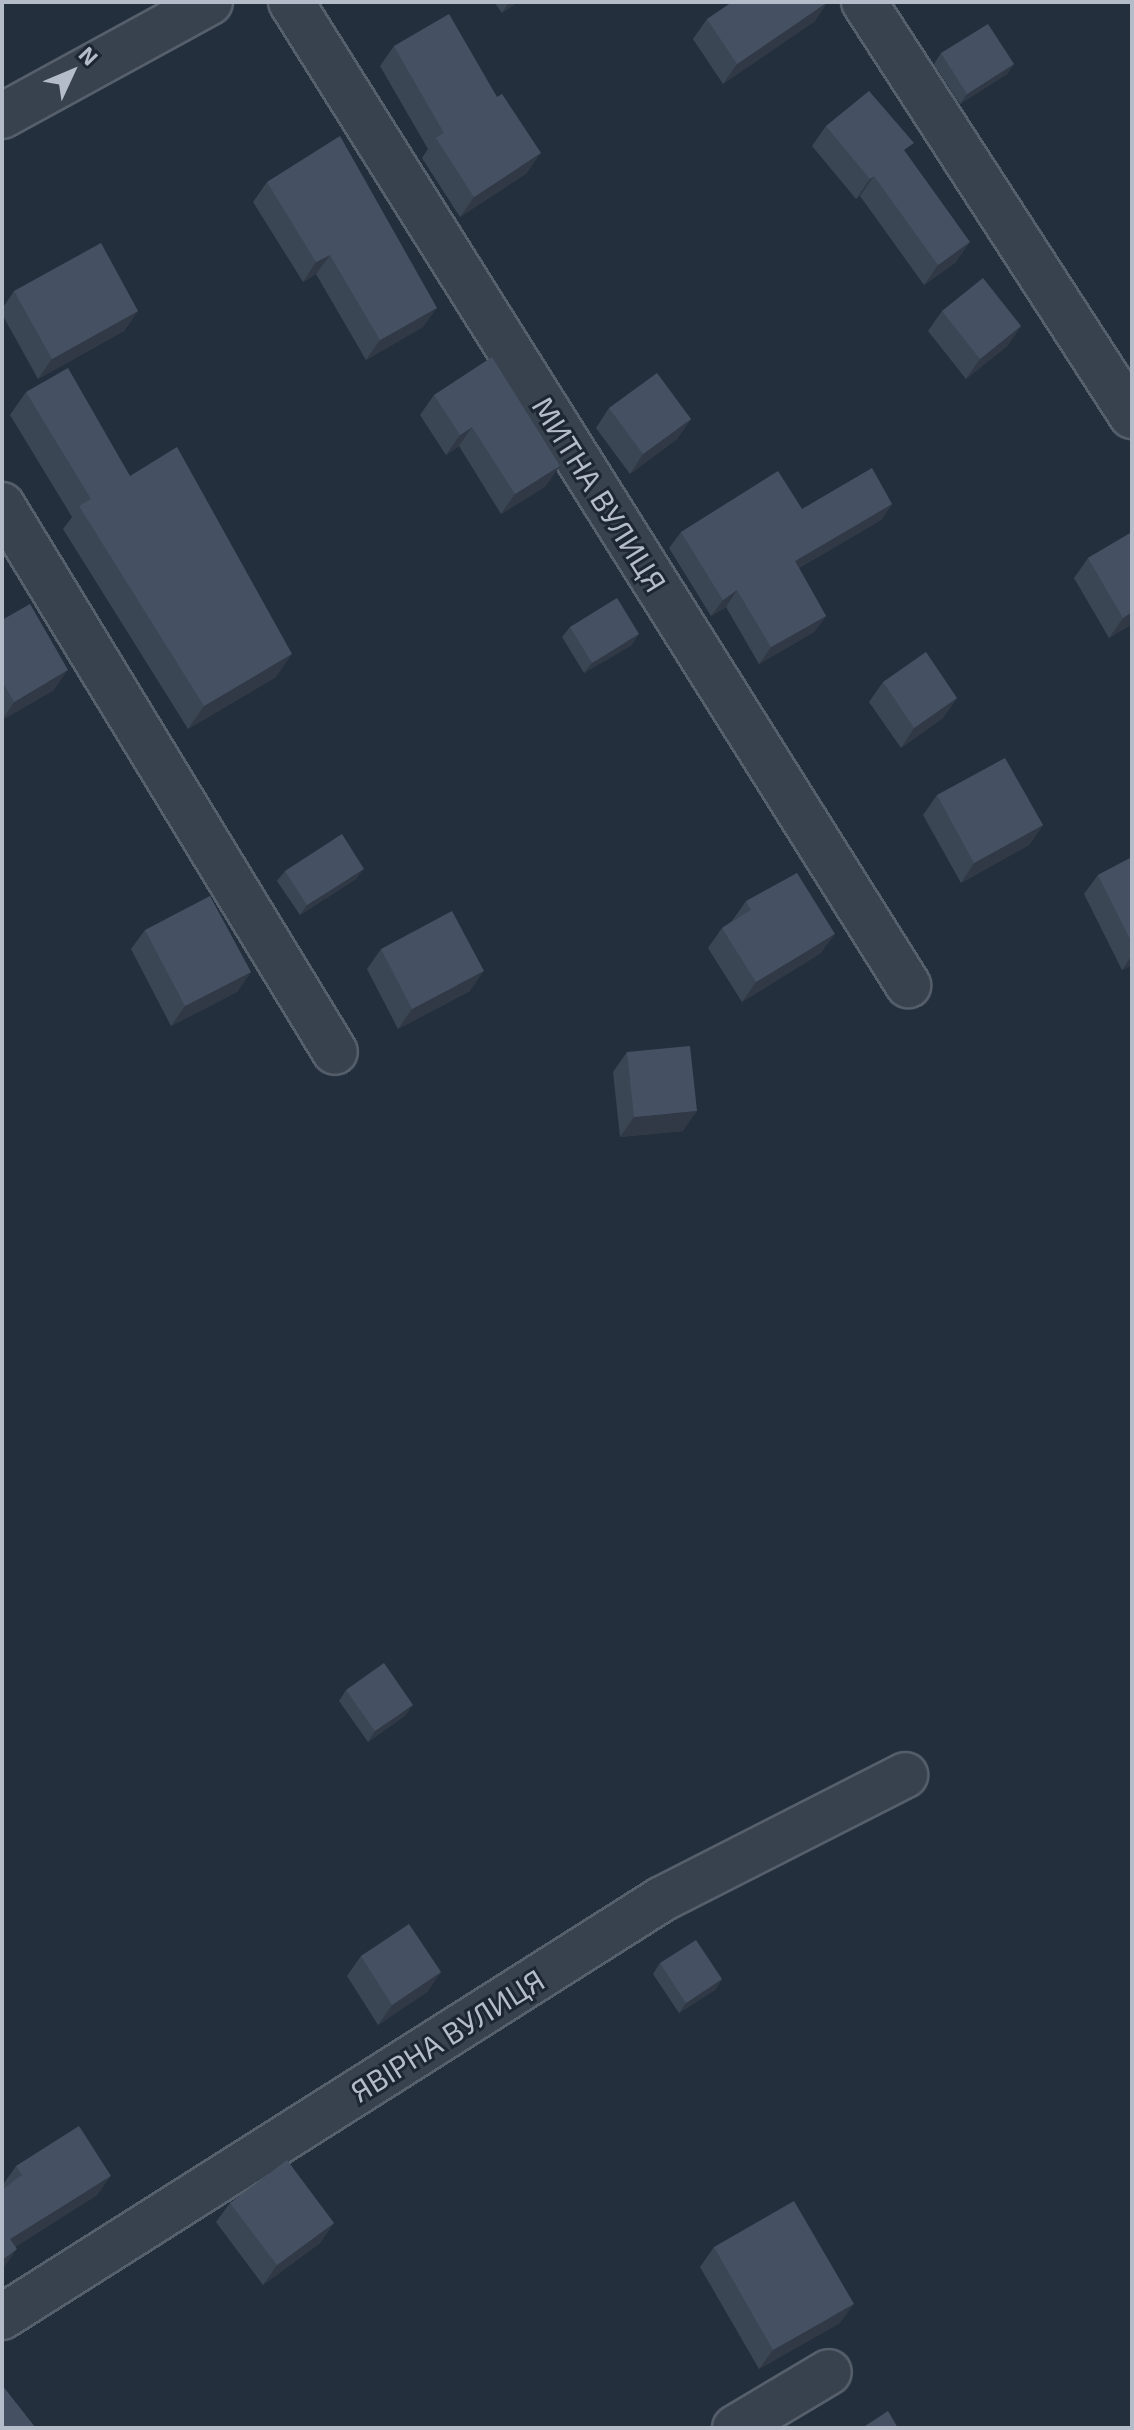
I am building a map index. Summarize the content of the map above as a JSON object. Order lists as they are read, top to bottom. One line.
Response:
{"streets":{"street":["МИТНА ВУЛИЦЯ","ЯВІРНА ВУЛИЦЯ"]},"north":"top right"}
